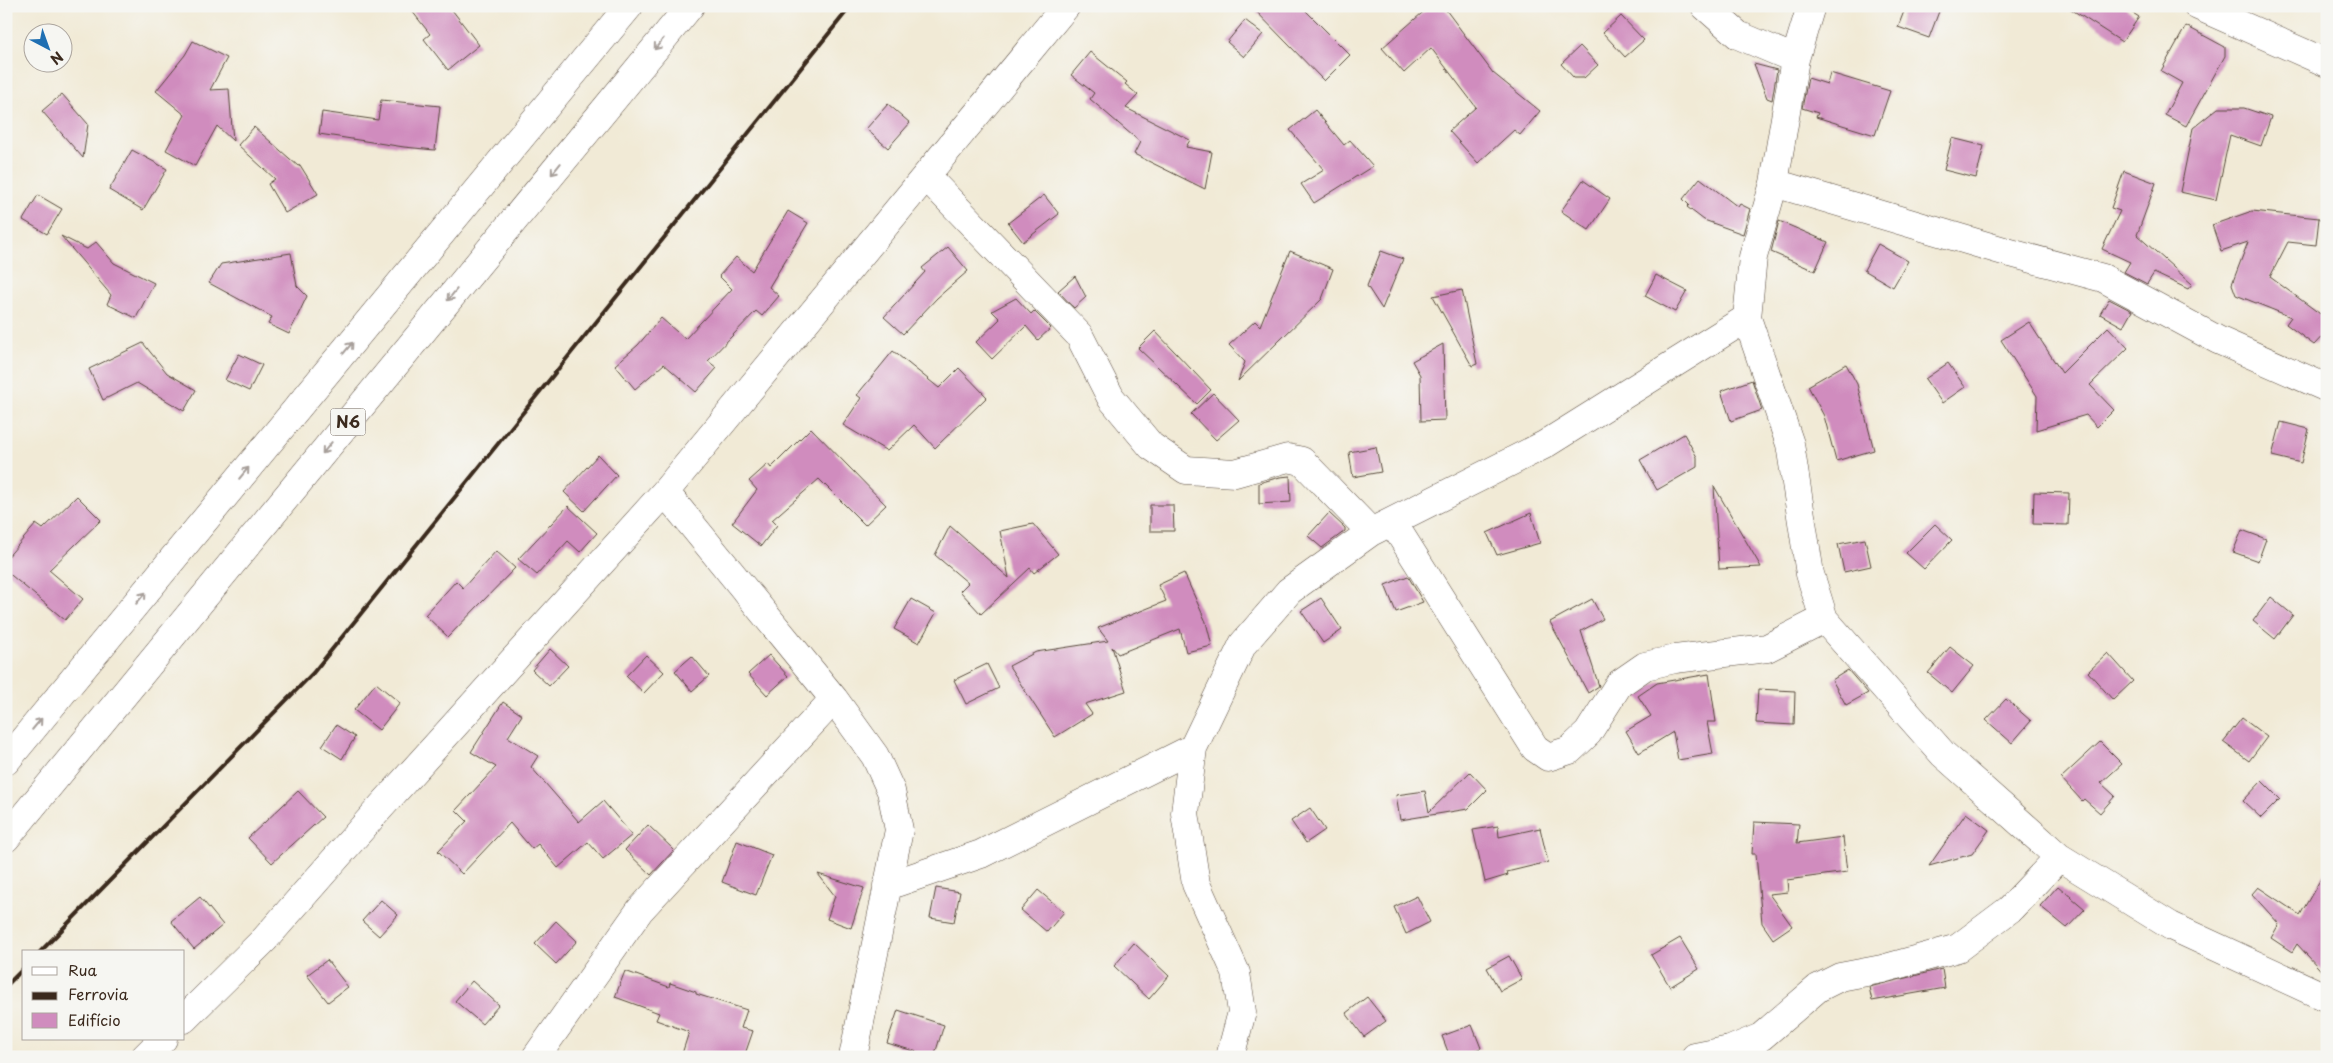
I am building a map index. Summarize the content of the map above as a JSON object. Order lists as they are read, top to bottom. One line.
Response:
{"streets":{"main road":["N6"]},"legend":["Rua","Ferrovia","Edifício"],"north":"bottom right"}
